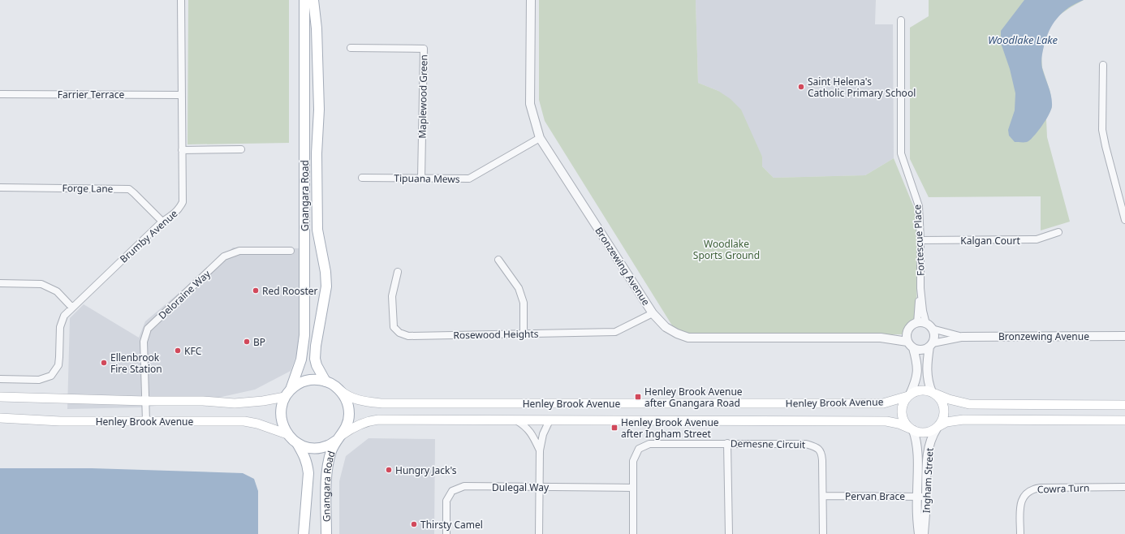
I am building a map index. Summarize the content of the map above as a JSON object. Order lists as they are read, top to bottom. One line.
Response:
{"streets":{"main road":["Gnangara Road","Henley Brook Avenue"],"street":["Farrier Terrace","Maplewood Green","Tipuana Mews","Forge Lane","Brumby Avenue","Fortescue Place","Kalgan Court","Bronzewing Avenue","Deloraine Way","Rosewood Heights","Demesne Circuit","Ingham Street","Dulegal Way","Cowra Turn","Pervan Brace"]},"crossings":[["Farrier Terrace","Brumby Avenue"],["Maplewood Green","Tipuana Mews"],["Tipuana Mews","Bronzewing Avenue"],["Forge Lane","Brumby Avenue"],["Gnangara Road","Henley Brook Avenue"],["Fortescue Place","Kalgan Court"],["Fortescue Place","Bronzewing Avenue"],["Bronzewing Avenue","Rosewood Heights"],["Deloraine Way","Henley Brook Avenue"],["Henley Brook Avenue","Ingham Street"],["Demesne Circuit","Dulegal Way"],["Demesne Circuit","Pervan Brace"],["Ingham Street","Pervan Brace"]],"water":["Woodlake Lake"],"parks":["Woodlake Sports Ground"],"places":{"other":["Saint Helena's Catholic Primary School","Red Rooster","BP","KFC","Ellenbrook Fire Station","Hungry Jack's","Thirsty Camel"],"transit":["Henley Brook Avenue after Gnangara Road","Henley Brook Avenue after Ingham Street"]}}
